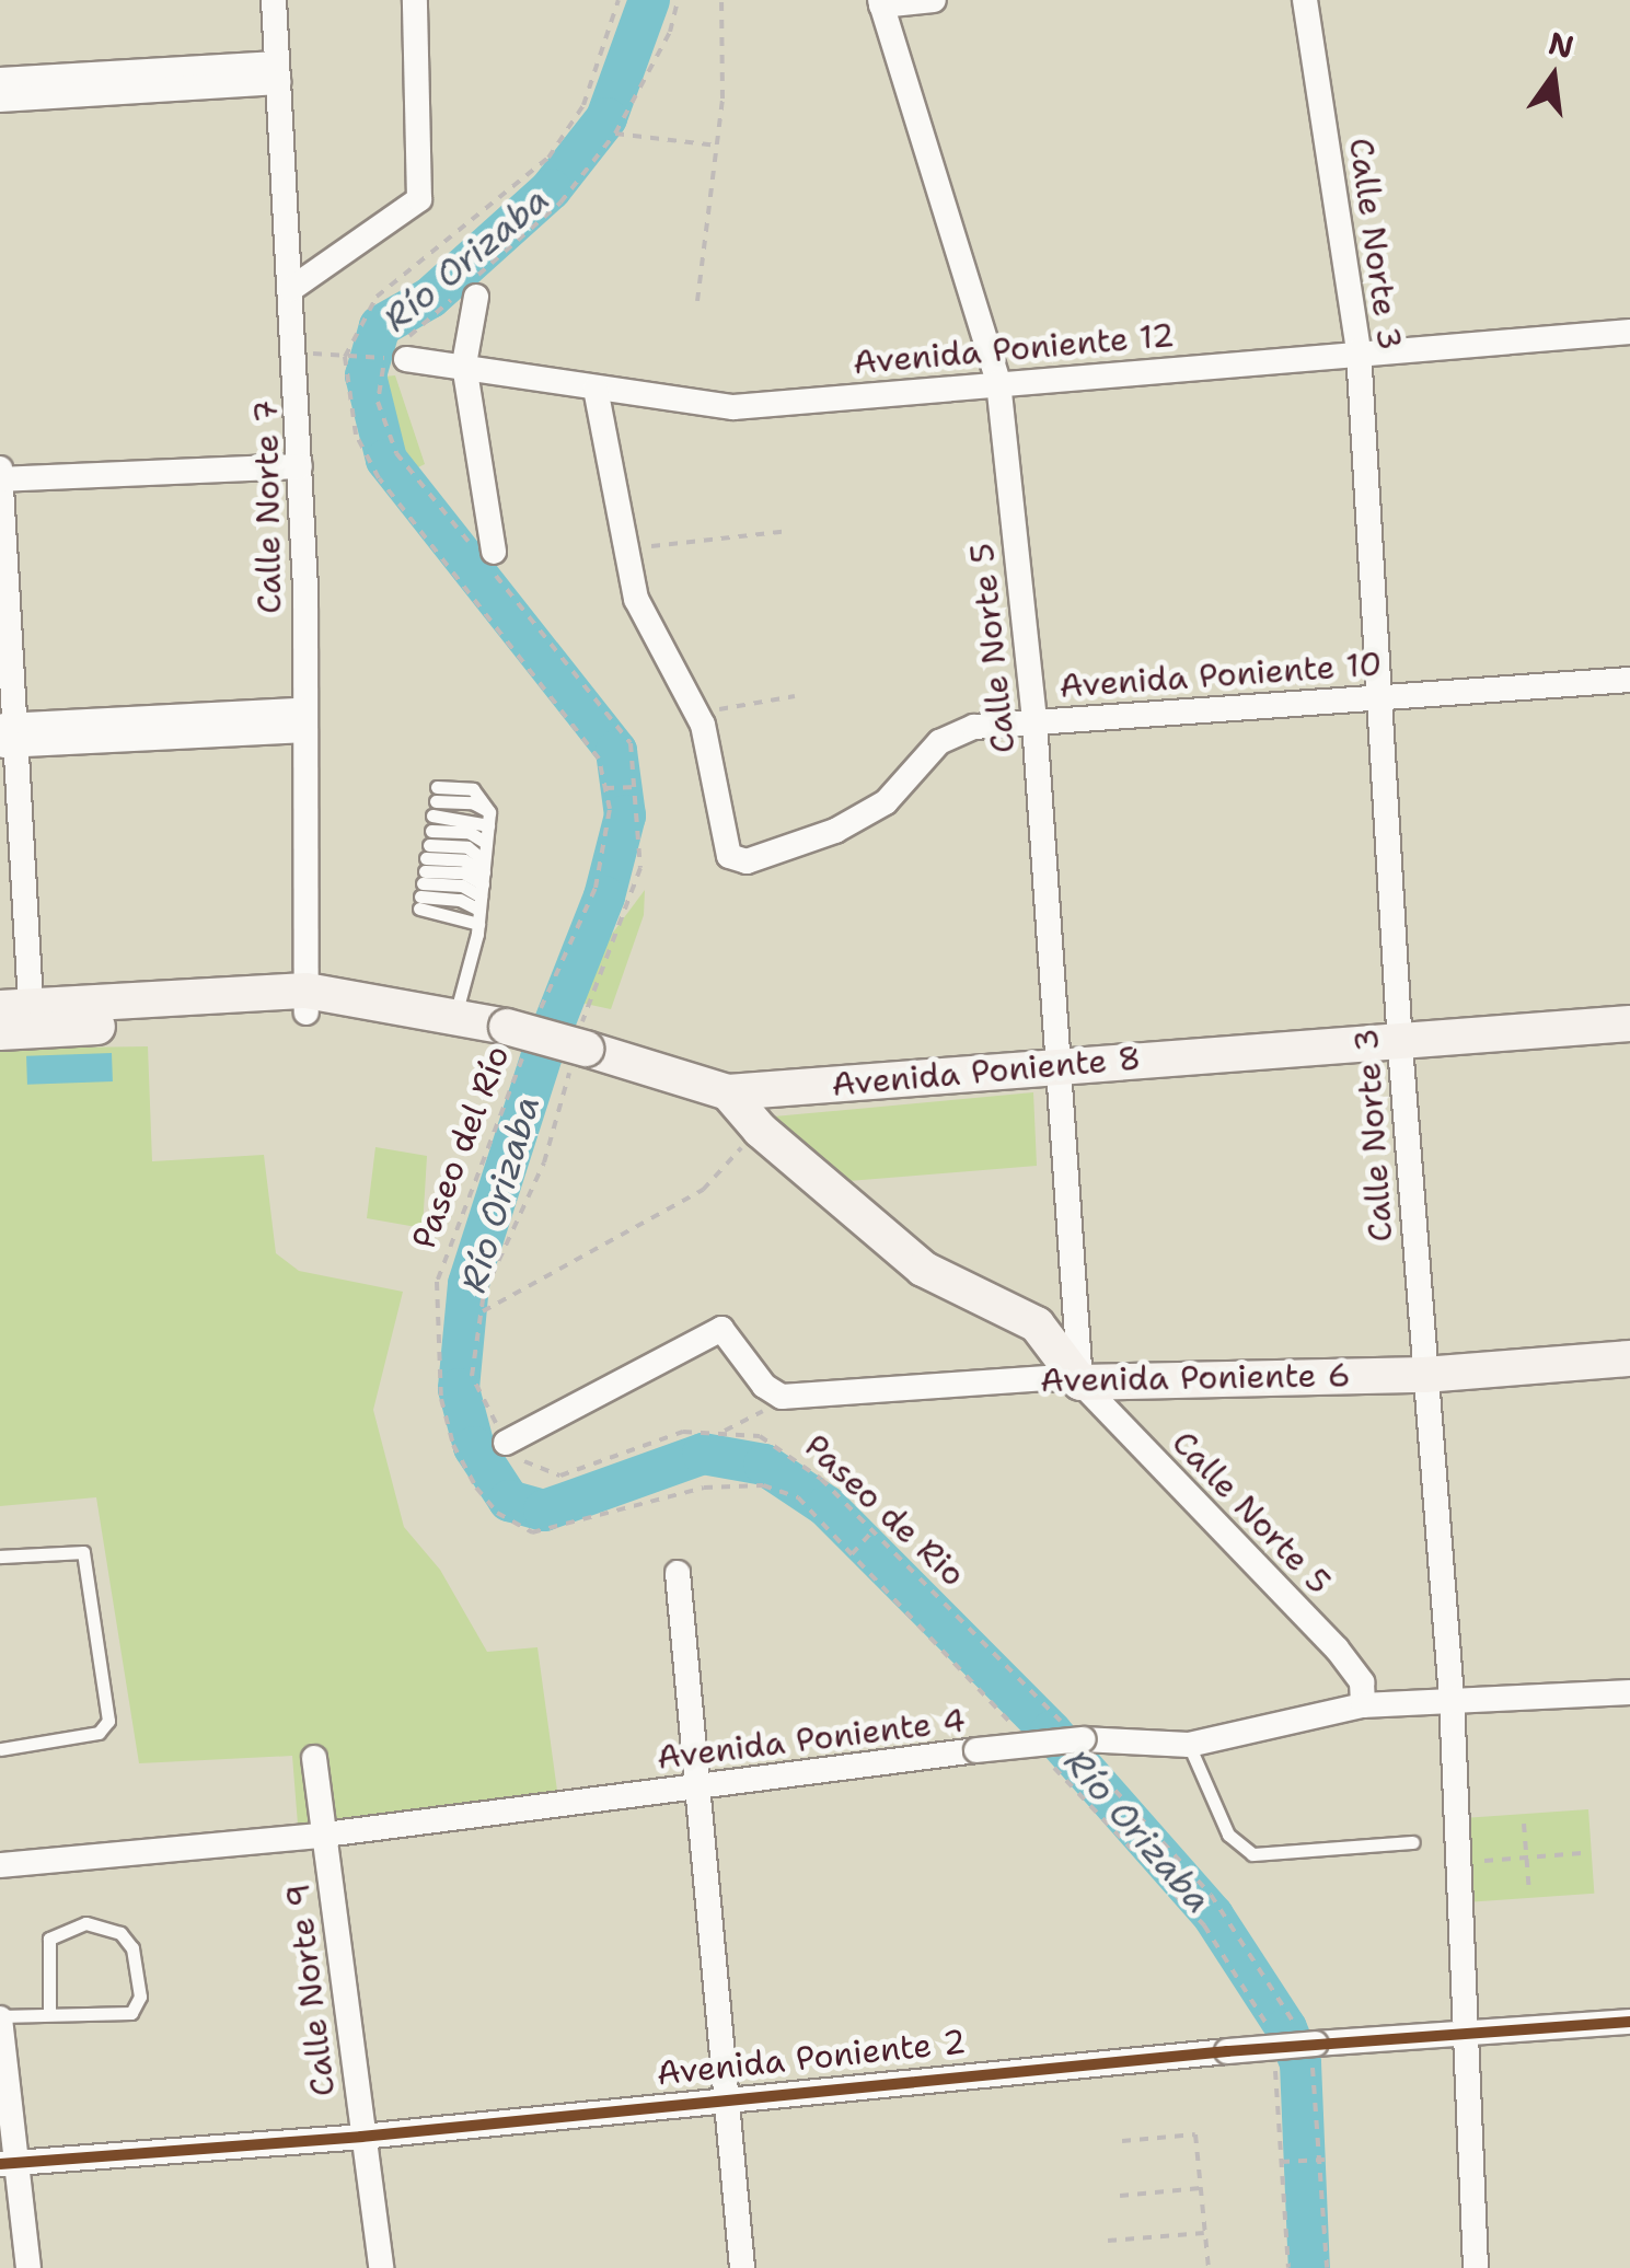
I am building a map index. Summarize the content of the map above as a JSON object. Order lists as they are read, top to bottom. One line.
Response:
{"streets":{"street":["Calle Norte 3","Avenida Poniente 12","Calle Norte 7","Calle Norte 5","Avenida Poniente 10","Avenida Poniente 8","Avenida Poniente 6","Avenida Poniente 4","Calle Norte 9","Avenida Poniente 2"],"path":["Paseo del Río","Paseo de Rio"]},"crossings":[["Calle Norte 3","Avenida Poniente 12"],["Calle Norte 3","Avenida Poniente 10"],["Calle Norte 3","Avenida Poniente 8"],["Calle Norte 3","Avenida Poniente 6"],["Calle Norte 3","Avenida Poniente 4"],["Calle Norte 3","Avenida Poniente 2"],["Avenida Poniente 12","Calle Norte 5"],["Calle Norte 7","Avenida Poniente 8"],["Calle Norte 5","Avenida Poniente 10"],["Calle Norte 5","Avenida Poniente 8"],["Calle Norte 5","Avenida Poniente 6"],["Calle Norte 5","Avenida Poniente 4"],["Avenida Poniente 8","Paseo del Río"],["Avenida Poniente 8","Paseo de Rio"],["Paseo de Rio","Avenida Poniente 4"],["Paseo de Rio","Avenida Poniente 2"],["Avenida Poniente 4","Calle Norte 9"],["Calle Norte 9","Avenida Poniente 2"]],"water":["Río Orizaba"],"north":"top"}
